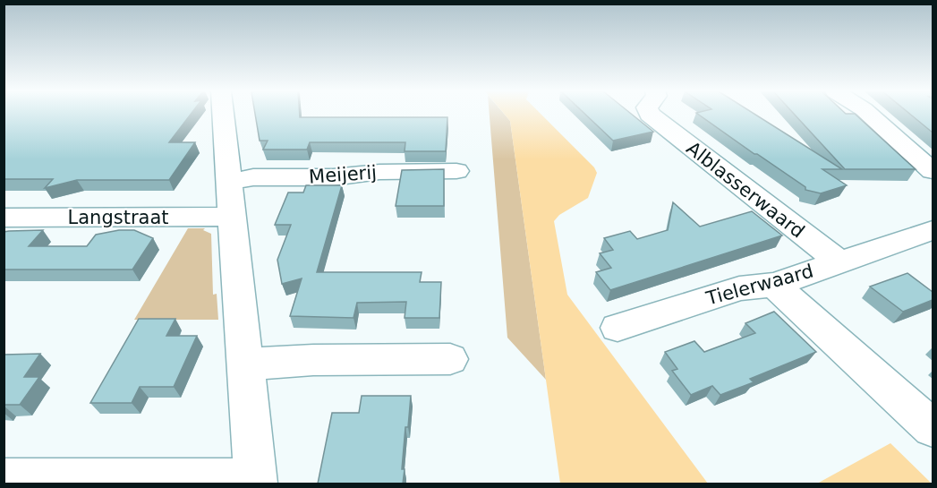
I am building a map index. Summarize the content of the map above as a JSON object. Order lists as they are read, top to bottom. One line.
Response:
{"streets":{"street":["Meijerij","Alblasserwaard","Langstraat","Tielerwaard"]},"crossings":[["Meijerij","Langstraat"],["Alblasserwaard","Tielerwaard"]]}
